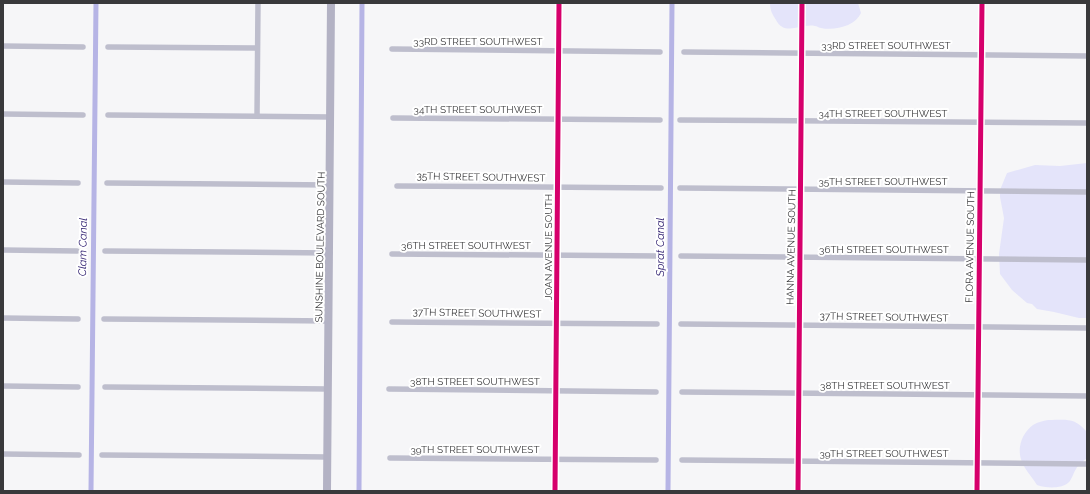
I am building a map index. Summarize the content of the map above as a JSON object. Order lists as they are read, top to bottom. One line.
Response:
{"streets":{"street":["33RD STREET SOUTHWEST","34TH STREET SOUTHWEST","35TH STREET SOUTHWEST","36TH STREET SOUTHWEST","SUNSHINE BOULEVARD SOUTH","JOAN AVENUE SOUTH","HANNA AVENUE SOUTH","FLORA AVENUE SOUTH","37TH STREET SOUTHWEST","38TH STREET SOUTHWEST","39TH STREET SOUTHWEST"]},"crossings":[["33RD STREET SOUTHWEST","JOAN AVENUE SOUTH"],["33RD STREET SOUTHWEST","HANNA AVENUE SOUTH"],["33RD STREET SOUTHWEST","FLORA AVENUE SOUTH"],["34TH STREET SOUTHWEST","JOAN AVENUE SOUTH"],["34TH STREET SOUTHWEST","HANNA AVENUE SOUTH"],["34TH STREET SOUTHWEST","FLORA AVENUE SOUTH"],["35TH STREET SOUTHWEST","JOAN AVENUE SOUTH"],["35TH STREET SOUTHWEST","HANNA AVENUE SOUTH"],["35TH STREET SOUTHWEST","FLORA AVENUE SOUTH"],["36TH STREET SOUTHWEST","JOAN AVENUE SOUTH"],["36TH STREET SOUTHWEST","HANNA AVENUE SOUTH"],["36TH STREET SOUTHWEST","FLORA AVENUE SOUTH"],["JOAN AVENUE SOUTH","37TH STREET SOUTHWEST"],["JOAN AVENUE SOUTH","38TH STREET SOUTHWEST"],["JOAN AVENUE SOUTH","39TH STREET SOUTHWEST"],["HANNA AVENUE SOUTH","37TH STREET SOUTHWEST"],["HANNA AVENUE SOUTH","38TH STREET SOUTHWEST"],["HANNA AVENUE SOUTH","39TH STREET SOUTHWEST"],["FLORA AVENUE SOUTH","37TH STREET SOUTHWEST"],["FLORA AVENUE SOUTH","38TH STREET SOUTHWEST"],["FLORA AVENUE SOUTH","39TH STREET SOUTHWEST"]],"water":["Clam Canal","Sprat Canal"]}
